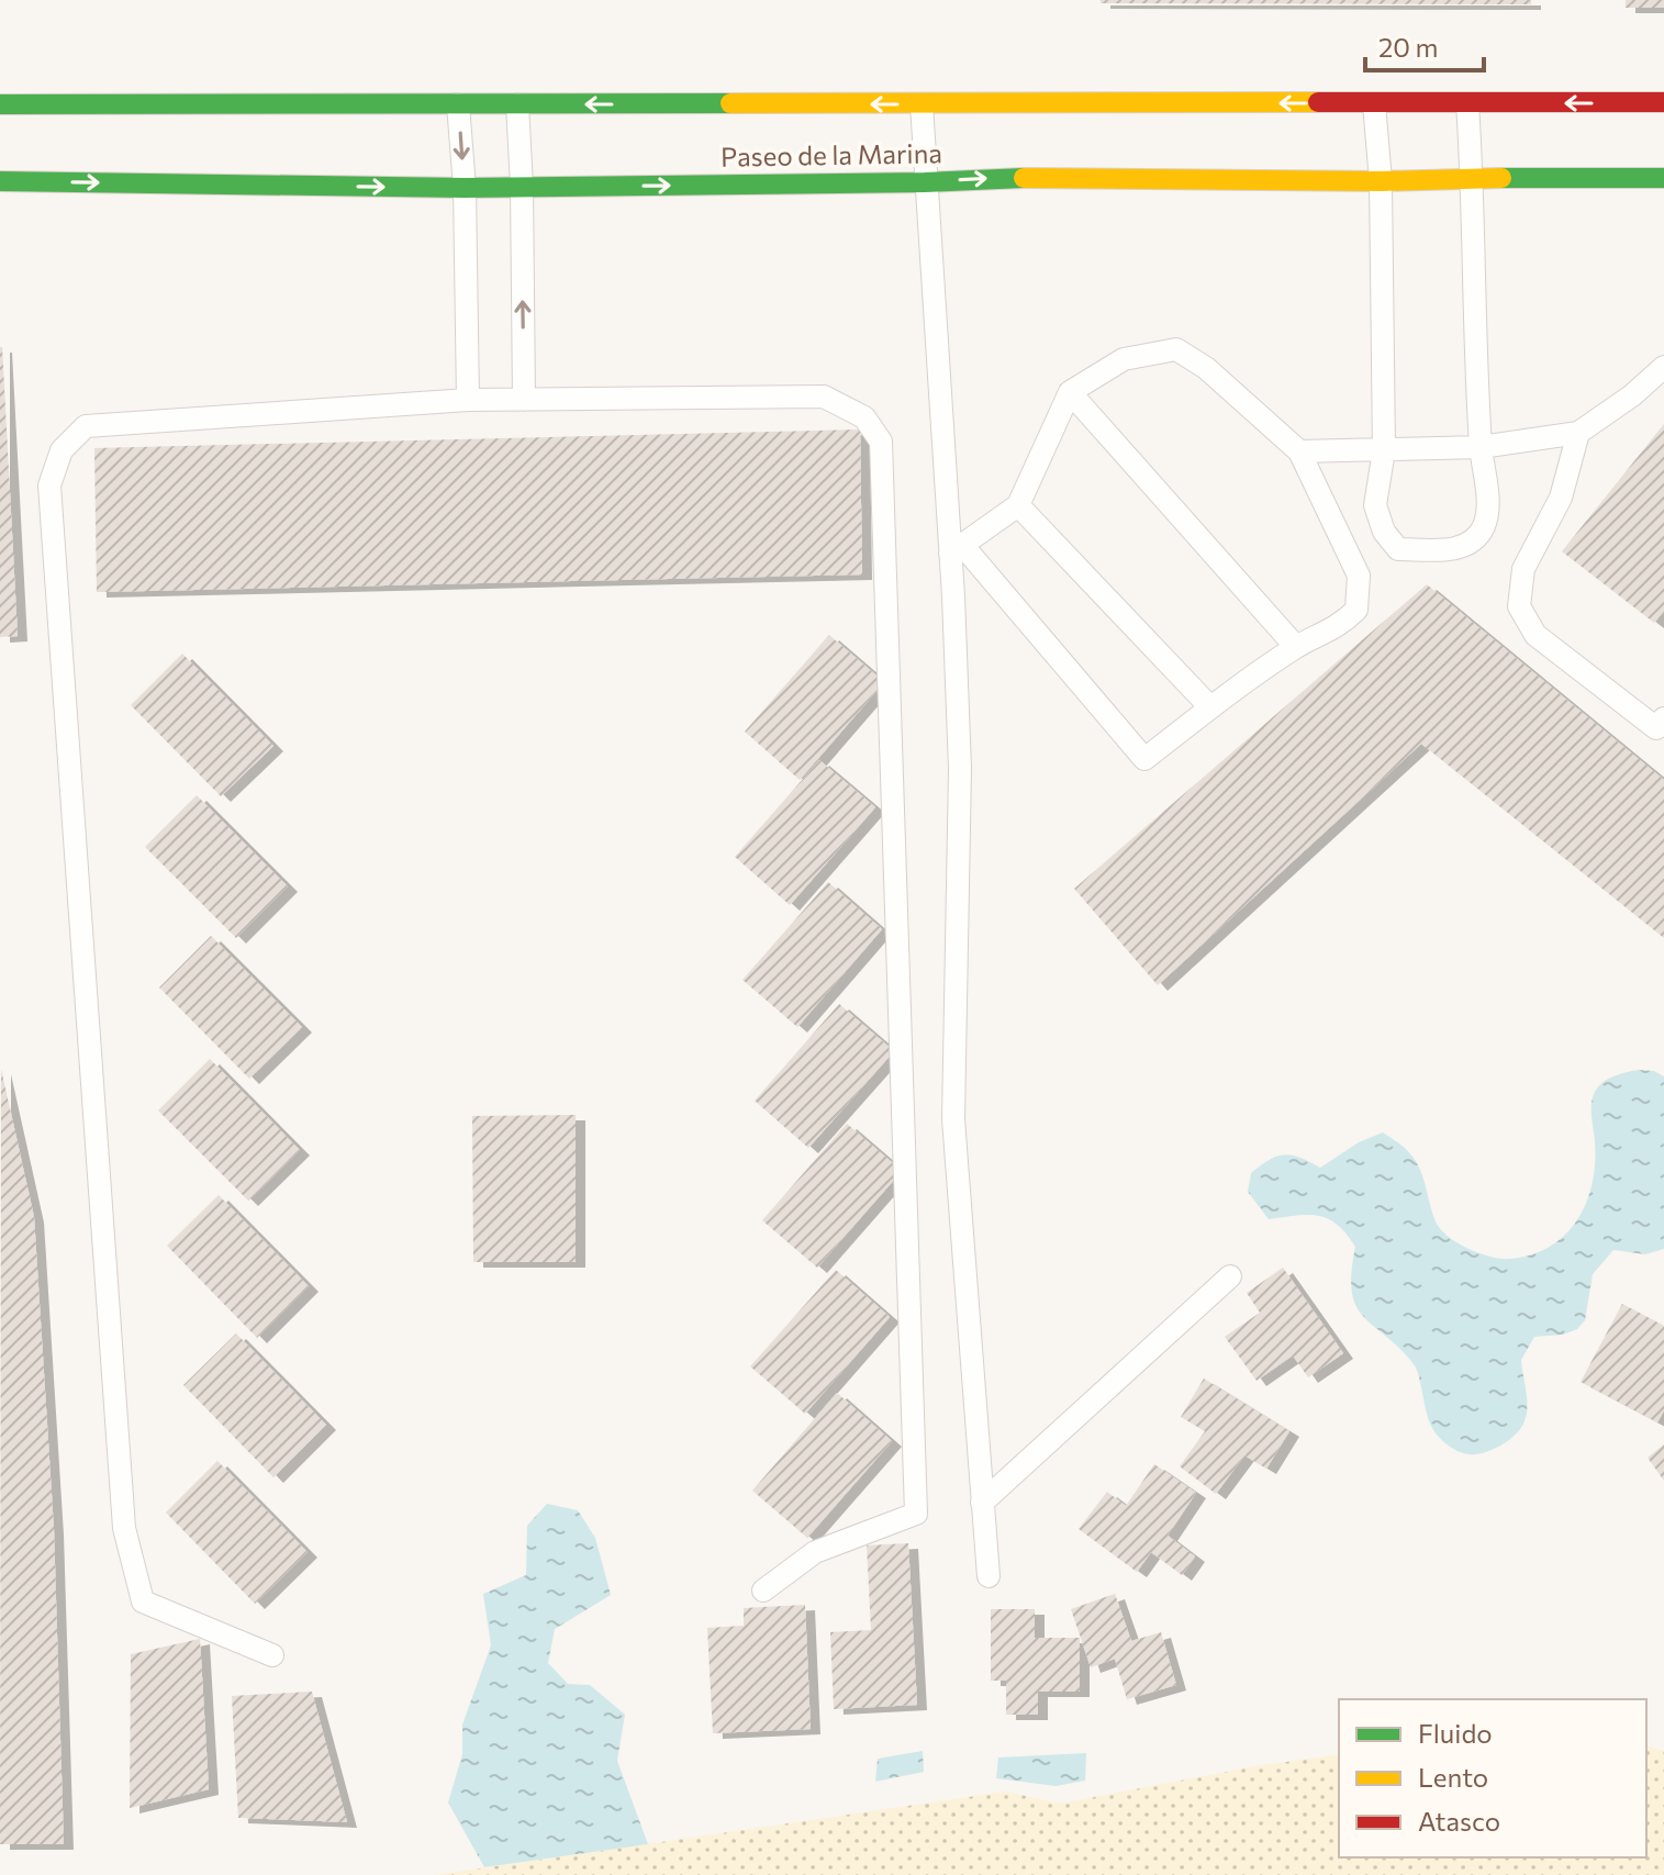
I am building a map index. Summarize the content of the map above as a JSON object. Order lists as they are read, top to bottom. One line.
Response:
{"streets":{"street":["Paseo de la Marina"]},"legend":["Fluido","Lento","Atasco"],"scale_bar":"20 m"}
